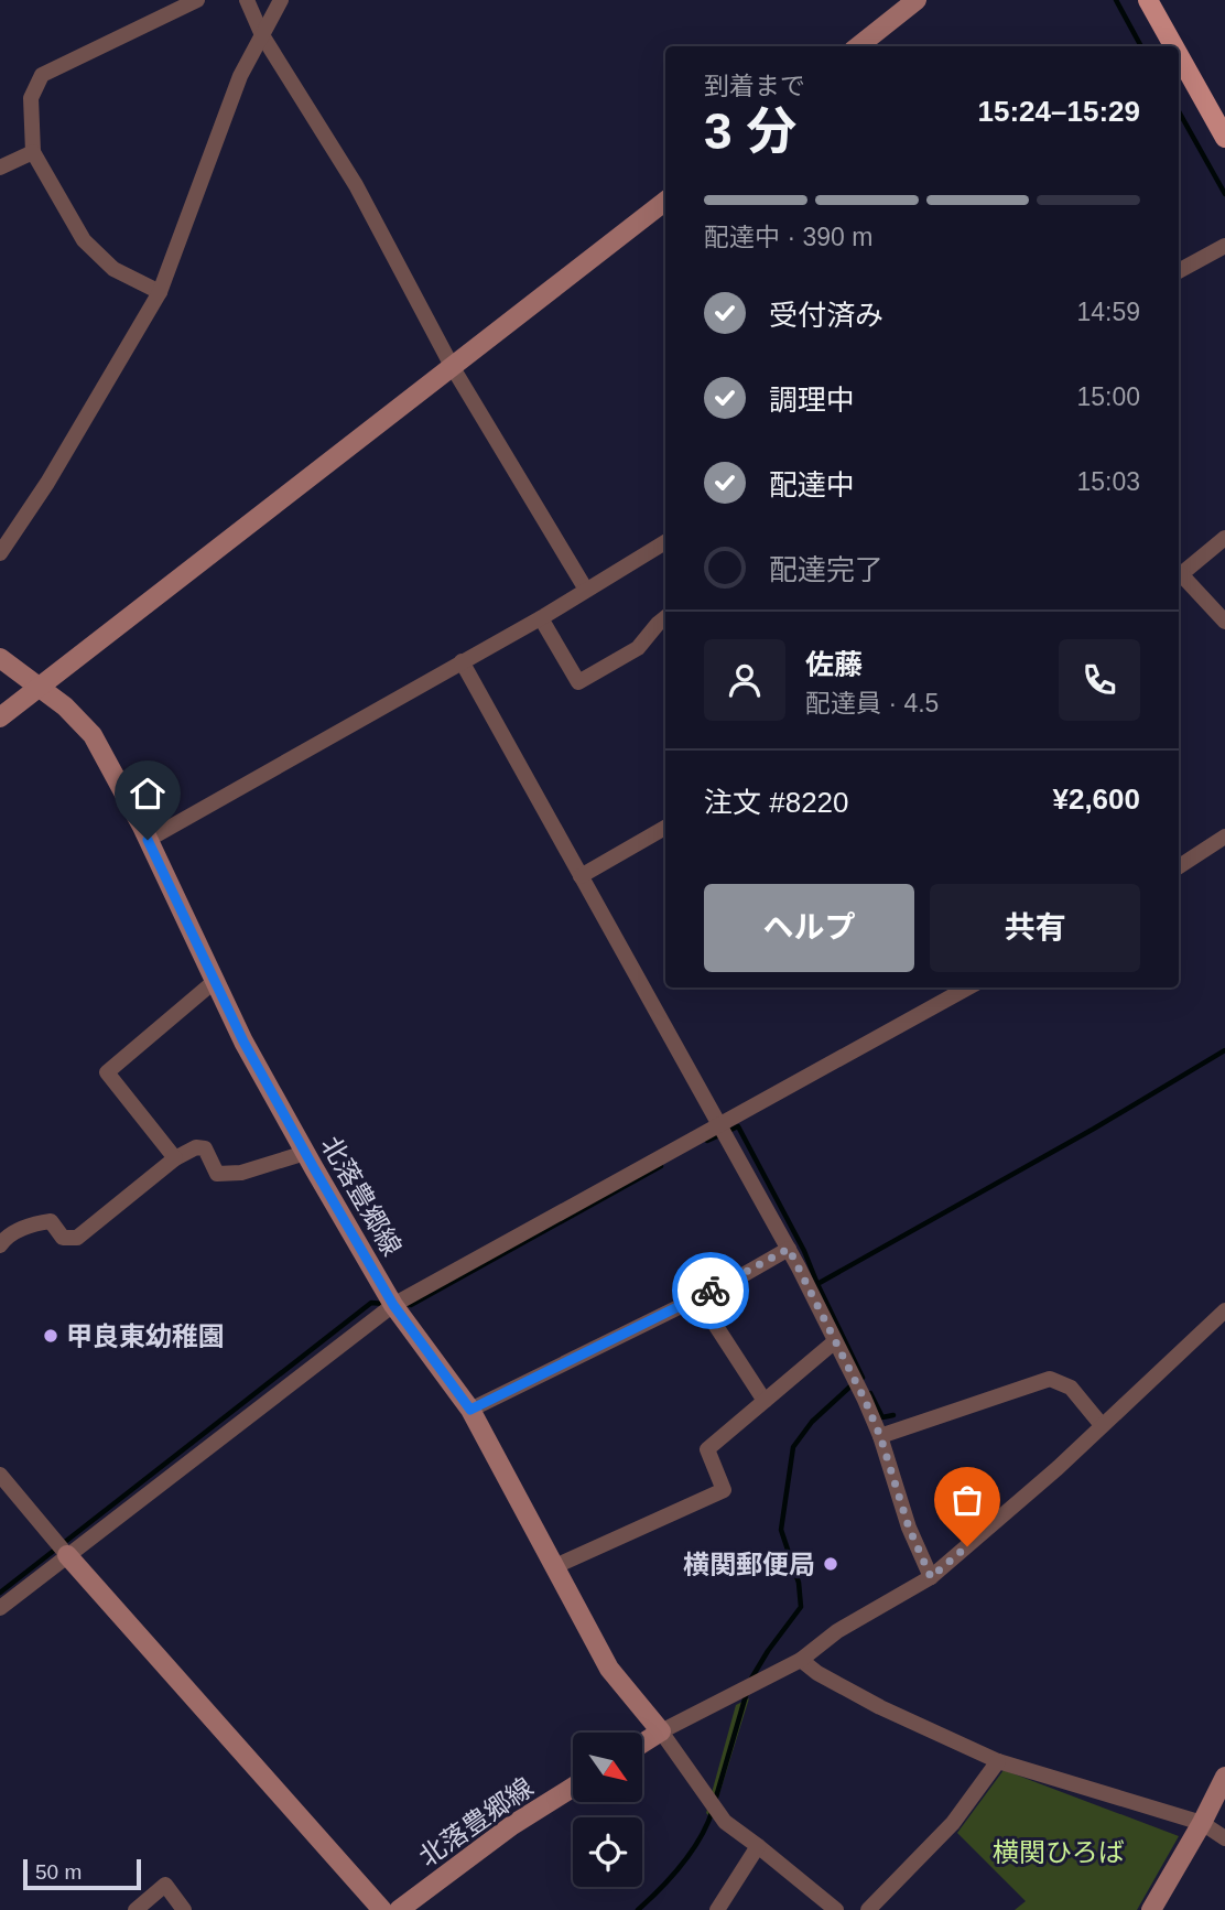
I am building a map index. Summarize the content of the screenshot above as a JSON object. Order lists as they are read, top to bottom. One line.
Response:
{"streets":{"main road":["北落豊郷線"]},"parks":["横関ひろば"],"places":["甲良東幼稚園","横関郵便局"],"scale_bar":"50 m","north":"bottom right","page":{"heading":["3 分","到着まで","15:24–15:29"],"panel":["佐藤","配達員 · 4.5","注文 #8220","¥2,600"],"bar":"配達中 · 390 m","list":[["受付済み","14:59"],["調理中","15:00"],["配達中","15:03"],"配達完了"],"buttons":["ヘルプ","共有"],"scale":"50 m"}}
